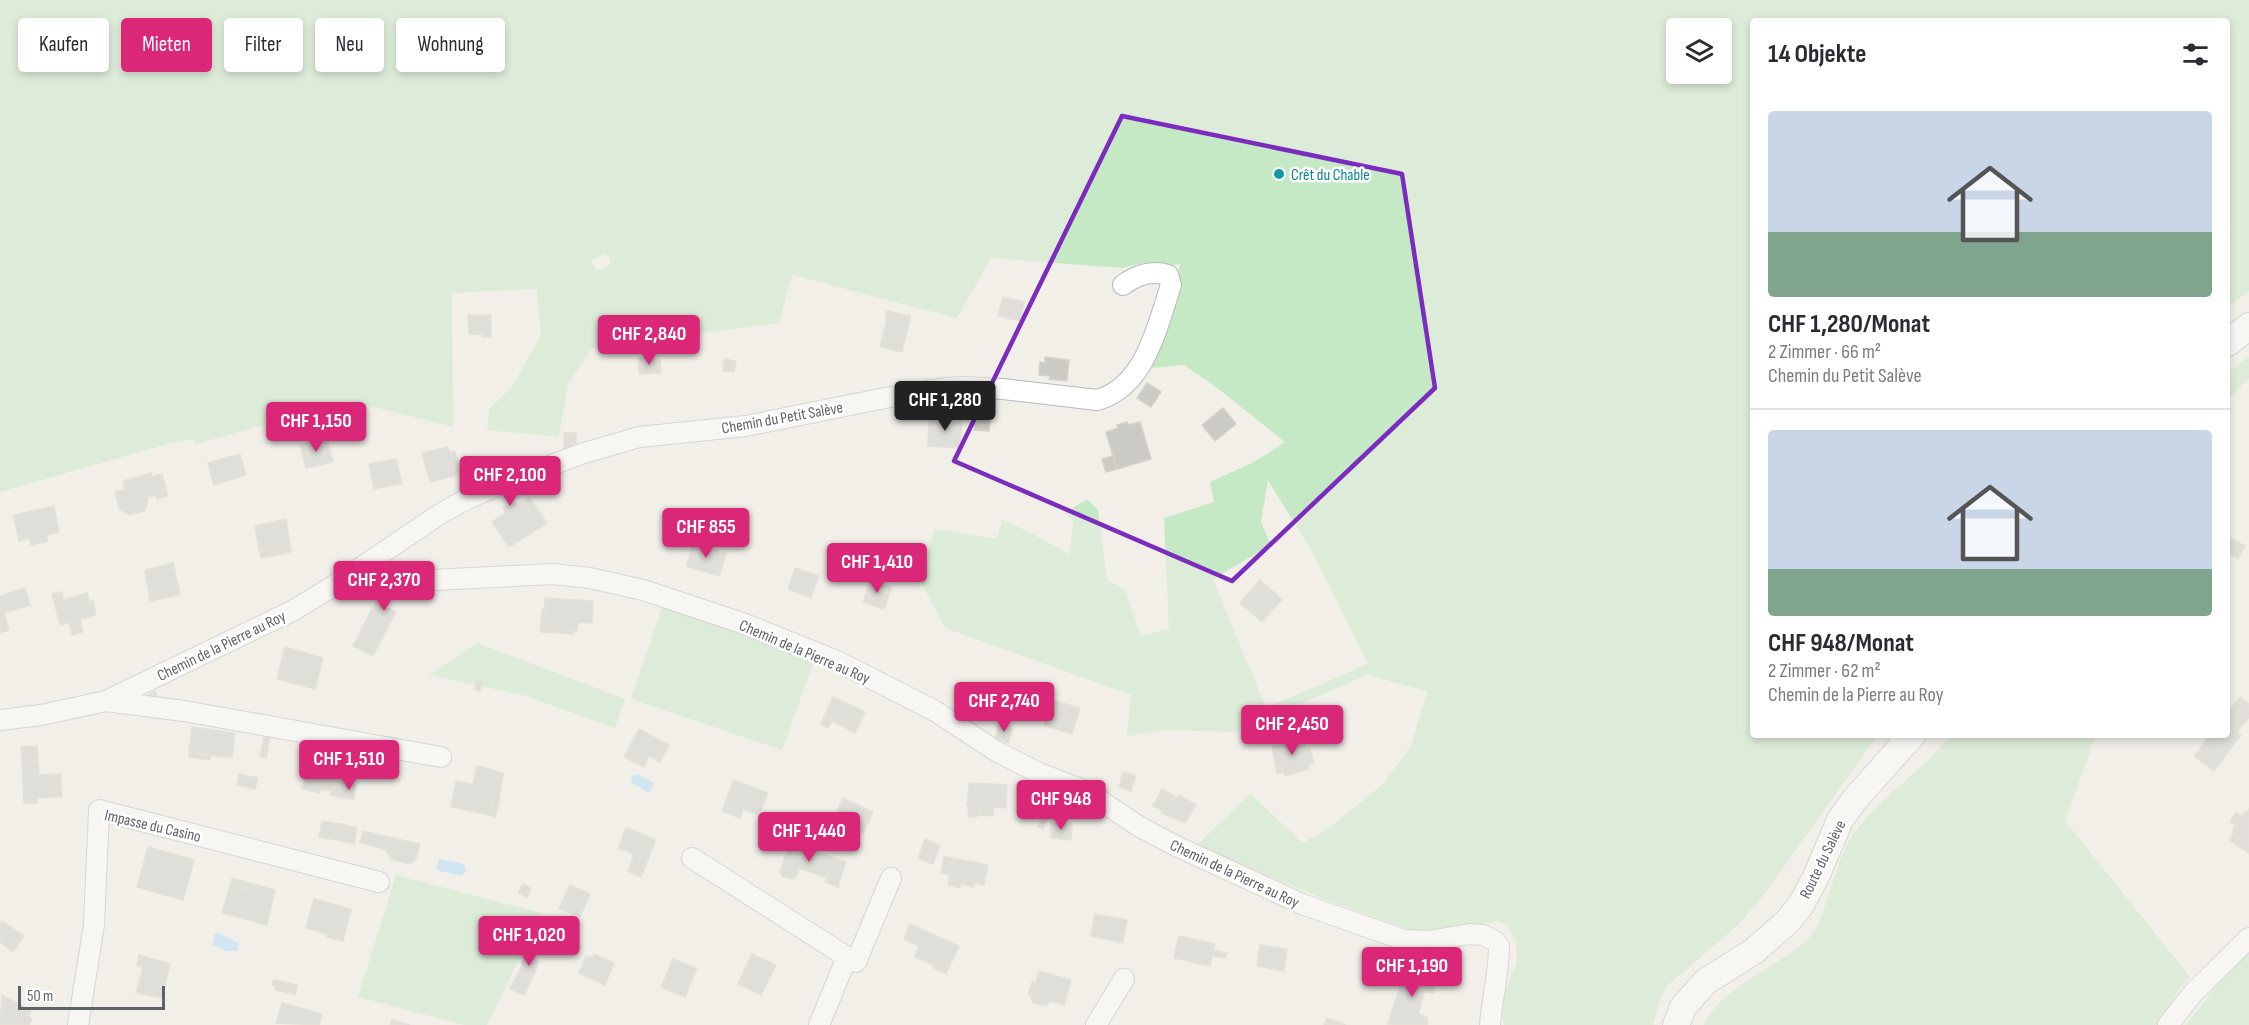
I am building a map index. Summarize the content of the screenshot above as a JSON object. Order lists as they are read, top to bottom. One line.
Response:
{"streets":{"street":["Chemin du Petit Salève","Chemin de la Pierre au Roy","Impasse du Casino","Route du Salève"]},"crossings":[["Chemin du Petit Salève","Chemin de la Pierre au Roy"]],"places":["Crêt du Chable"],"scale_bar":"50 m","page":{"chip":["Kaufen","Mieten","Filter","Neu","Wohnung"],"heading":"14 Objekte","list":[{"name":"CHF 1,280/Monat","note":"2 Zimmer · 66 m² · Chemin du Petit Salève"},{"name":"CHF 948/Monat","note":"2 Zimmer · 62 m² · Chemin de la Pierre au Roy"}],"price":["CHF 2,840","CHF 1,280","CHF 1,150","CHF 2,100","CHF 855","CHF 1,410","CHF 2,370","CHF 2,740","CHF 2,450","CHF 1,510","CHF 948","CHF 1,440","CHF 1,020","CHF 1,190"],"scale":"50 m"}}
